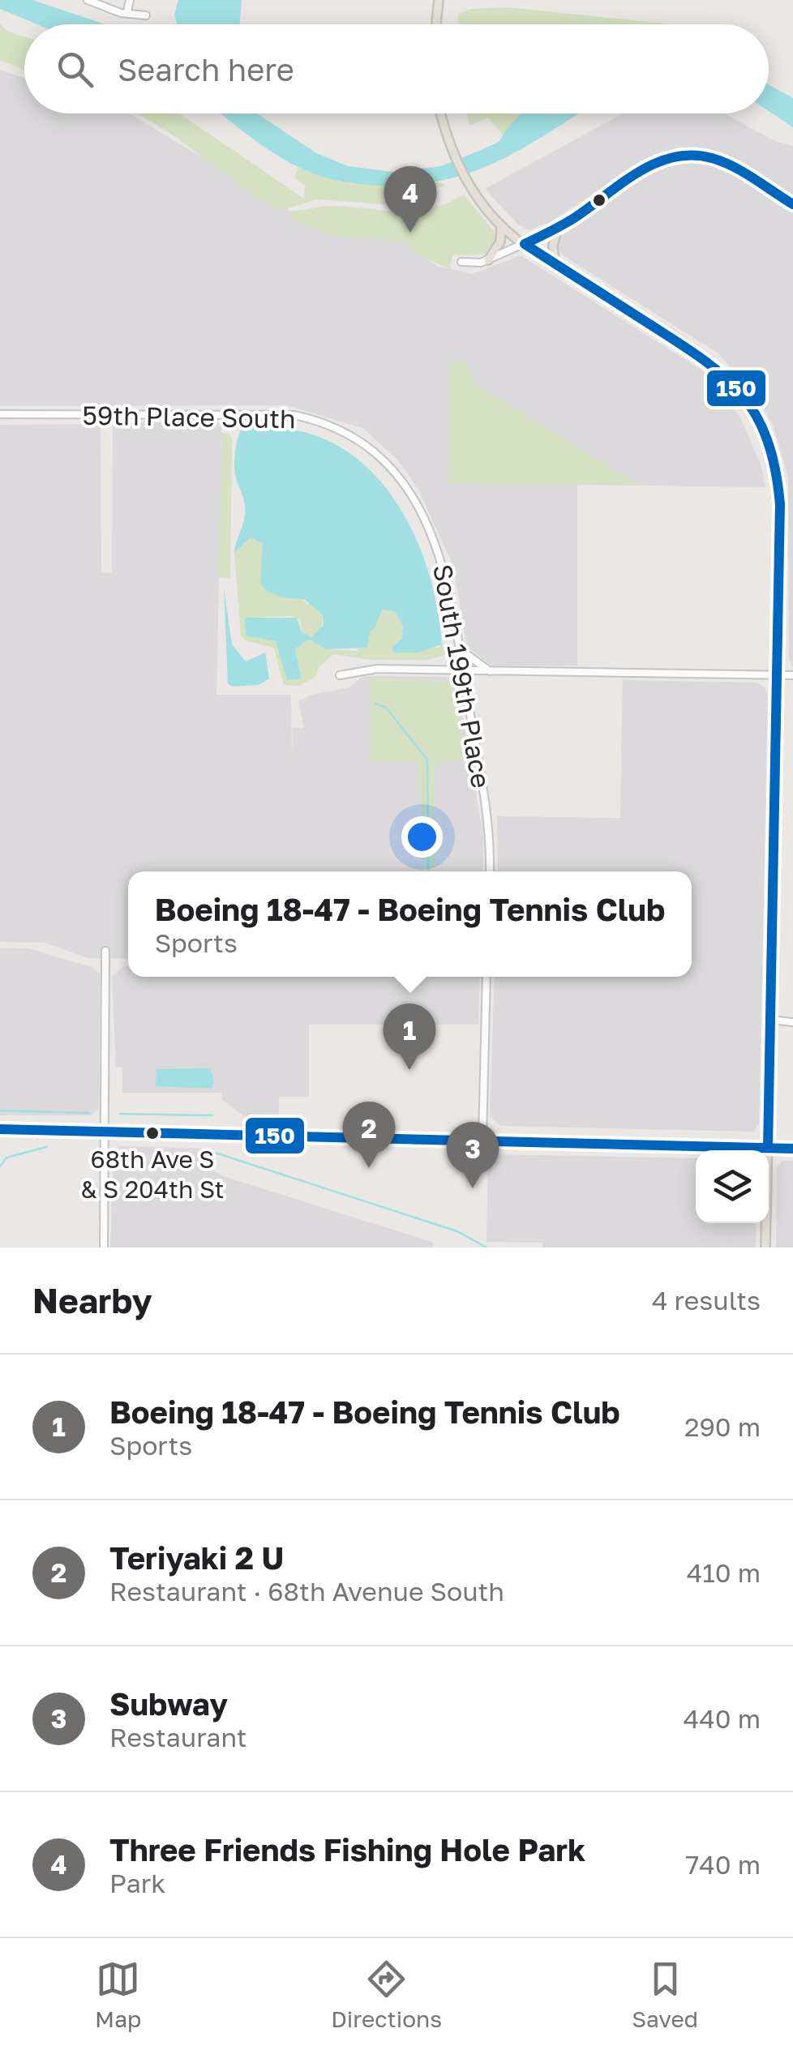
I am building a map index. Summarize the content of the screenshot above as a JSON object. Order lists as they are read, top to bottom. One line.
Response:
{"streets":{"street":["59th Place South","South 199th Place"]},"crossings":[["59th Place South","South 199th Place"]],"places":["68th Ave S & S 204th St"],"lines":["transit line 150"],"page":{"search":"Search here","pins":["4","1","2","3"],"popup":["Boeing 18-47 - Boeing Tennis Club","Sports"],"heading":["Nearby","4 results"],"list":[{"mark":"1","name":"Boeing 18-47 - Boeing Tennis Club","note":"Sports","value":"290 m"},{"mark":"2","name":"Teriyaki 2 U","note":"Restaurant · 68th Avenue South","value":"410 m"},{"mark":"3","name":"Subway","note":"Restaurant","value":"440 m"},{"mark":"4","name":"Three Friends Fishing Hole Park","note":"Park","value":"740 m"}],"nav":["Map","Directions","Saved"]}}
